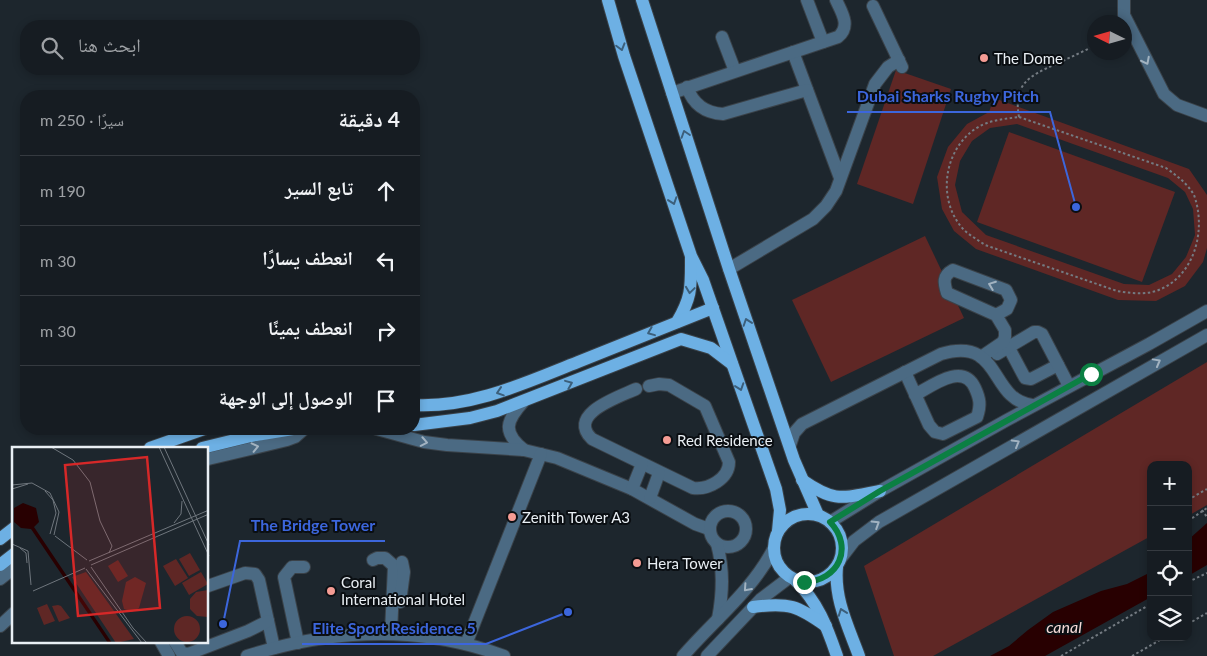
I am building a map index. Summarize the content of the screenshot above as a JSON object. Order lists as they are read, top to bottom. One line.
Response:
{"water":["canal"],"places":["The Dome","Dubai Sharks Rugby Pitch","Red Residence","Zenith Tower A3","Hera Tower","Coral International Hotel","Elite Sport Residence 5","The Bridge Tower"],"north":"left","page":{"search":"ابحث هنا","heading":["4 دقيقة","سيرًا · 250 m"],"list":[["تابع السير","190 m"],["انعطف يسارًا","30 m"],["انعطف يمينًا","30 m"],"الوصول إلى الوجهة"],"map_buttons":["+","−"]}}
